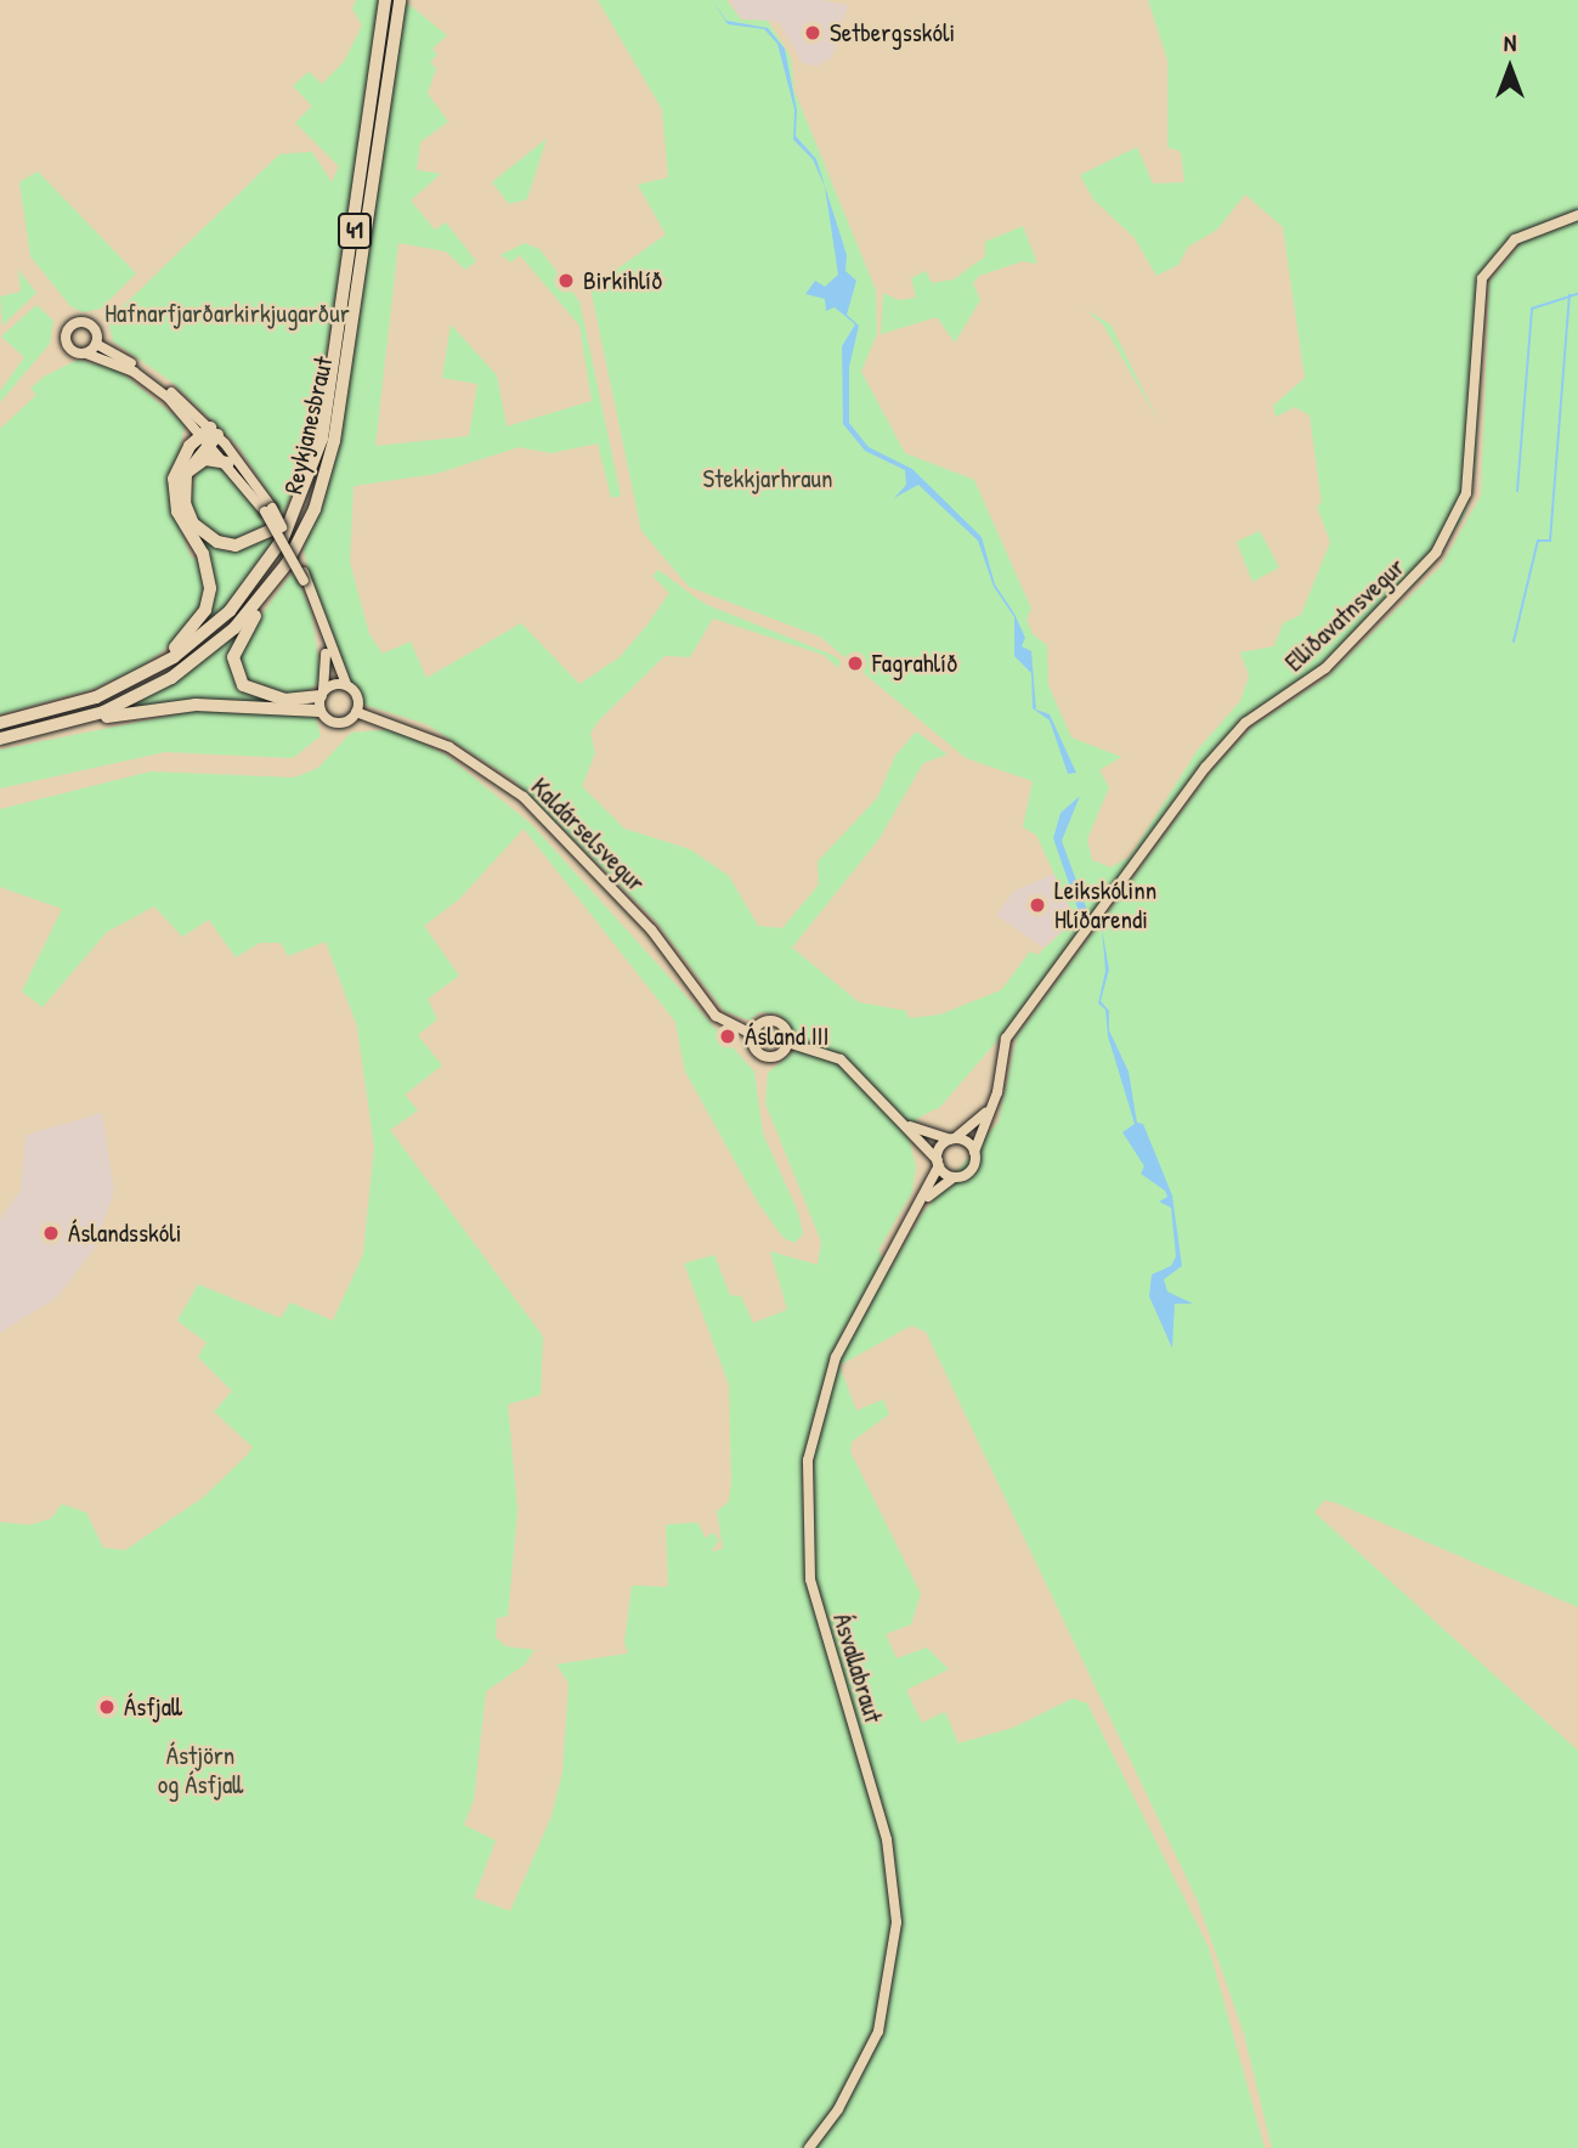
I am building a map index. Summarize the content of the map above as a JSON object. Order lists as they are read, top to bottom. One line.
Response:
{"streets":{"highway":["41","Reykjanesbraut"],"main road":["Elliðavatnsvegur","Kaldárselsvegur","Ásvallabraut"]},"crossings":[["Elliðavatnsvegur","Ásvallabraut"]],"parks":["Hafnarfjarðarkirkjugarður","Stekkjarhraun","Ástjörn og Ásfjall"],"places":["Setbergsskóli","Birkihlíð","Fagrahlíð","Leikskólinn Hlíðarendi","Ásland III","Áslandsskóli","Ásfjall"],"north":"top"}
